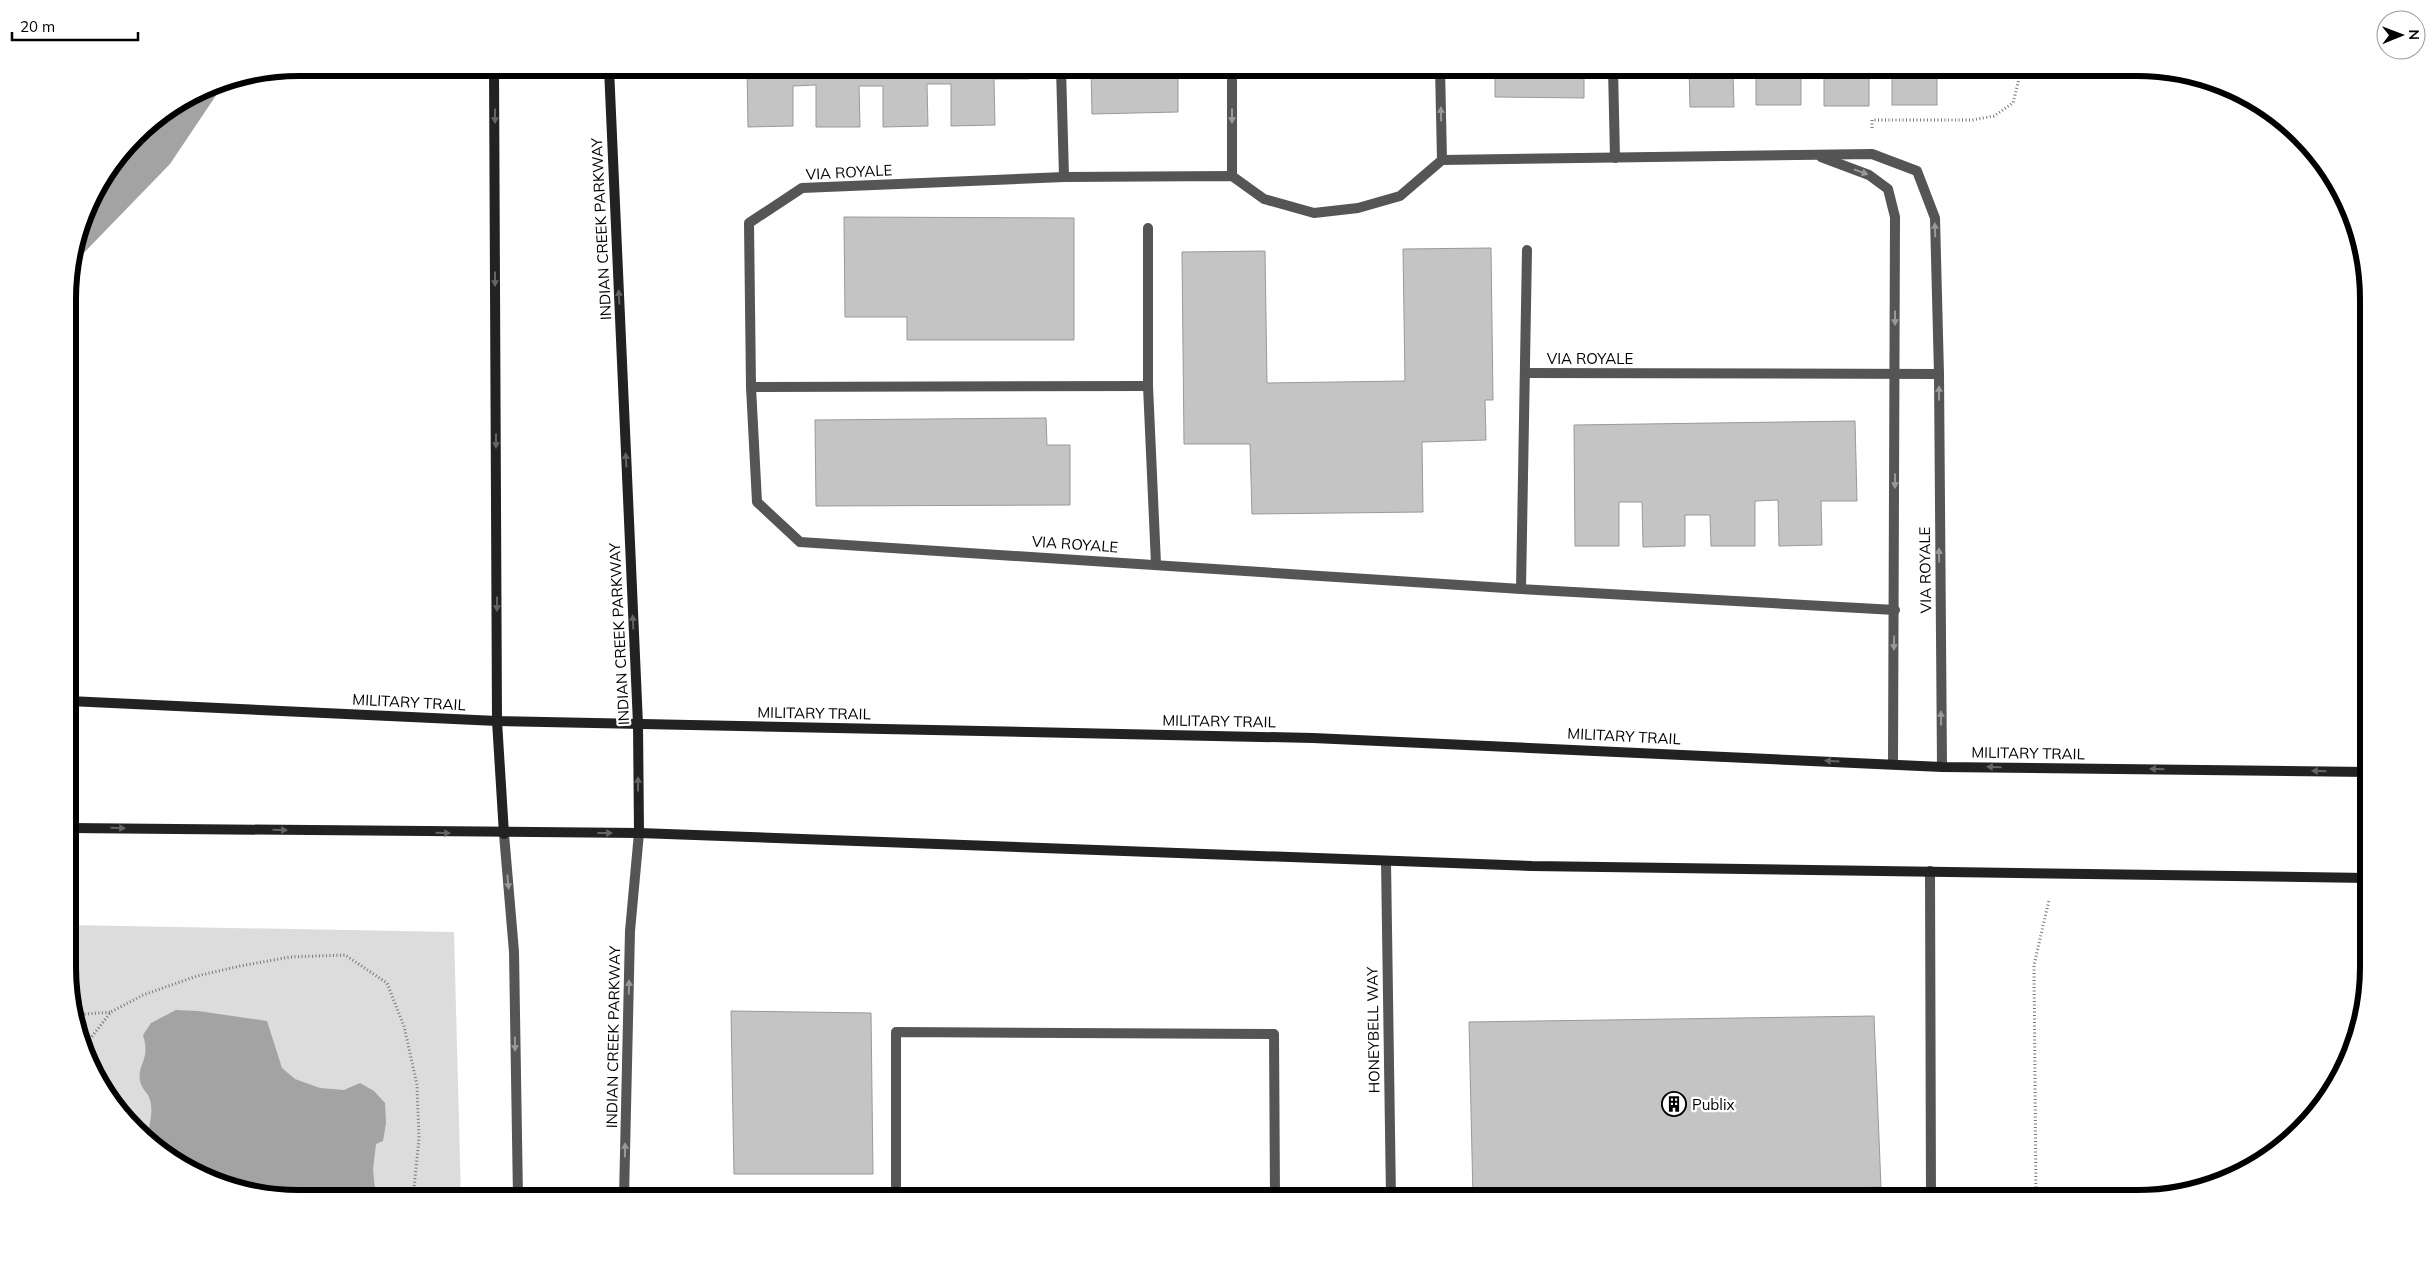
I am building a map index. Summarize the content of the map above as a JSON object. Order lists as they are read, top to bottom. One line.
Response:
{"streets":{"main road":["INDIAN CREEK PARKWAY","MILITARY TRAIL"],"street":["VIA ROYALE","HONEYBELL WAY"]},"crossings":[["VIA ROYALE","MILITARY TRAIL"],["INDIAN CREEK PARKWAY","MILITARY TRAIL"]],"one_way":["INDIAN CREEK PARKWAY","MILITARY TRAIL"],"places":{"building":["Publix"]},"scale_bar":"20 m","north":"right"}
